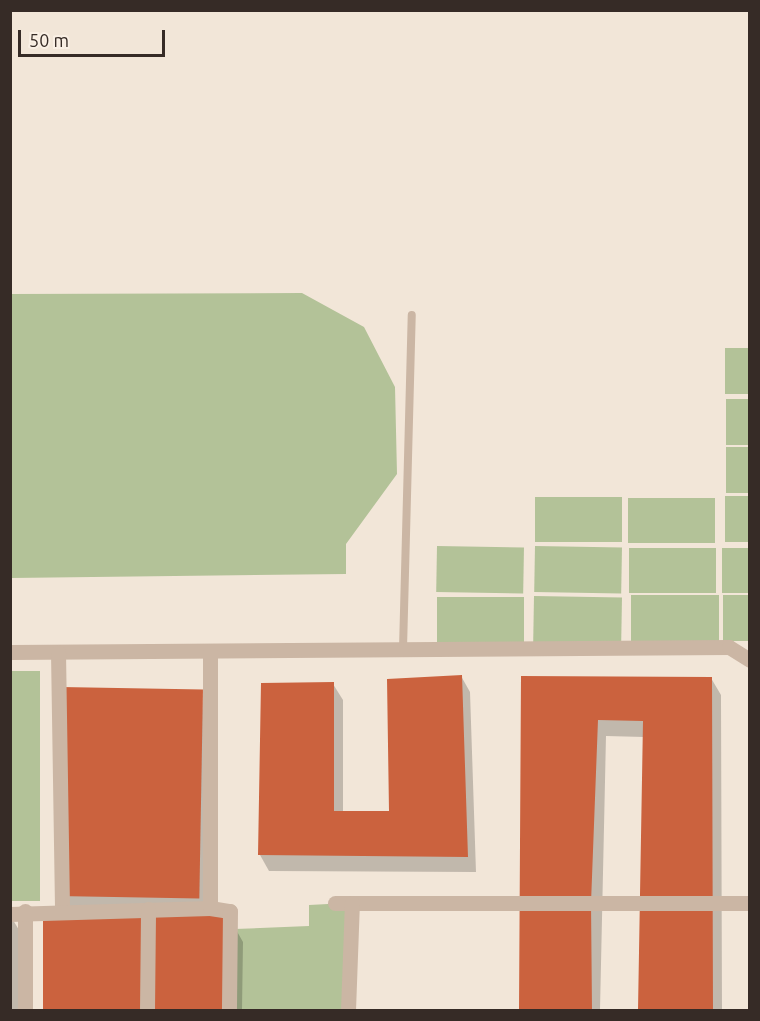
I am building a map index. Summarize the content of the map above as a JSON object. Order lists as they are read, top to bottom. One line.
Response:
{"scale_bar":"50 m"}
